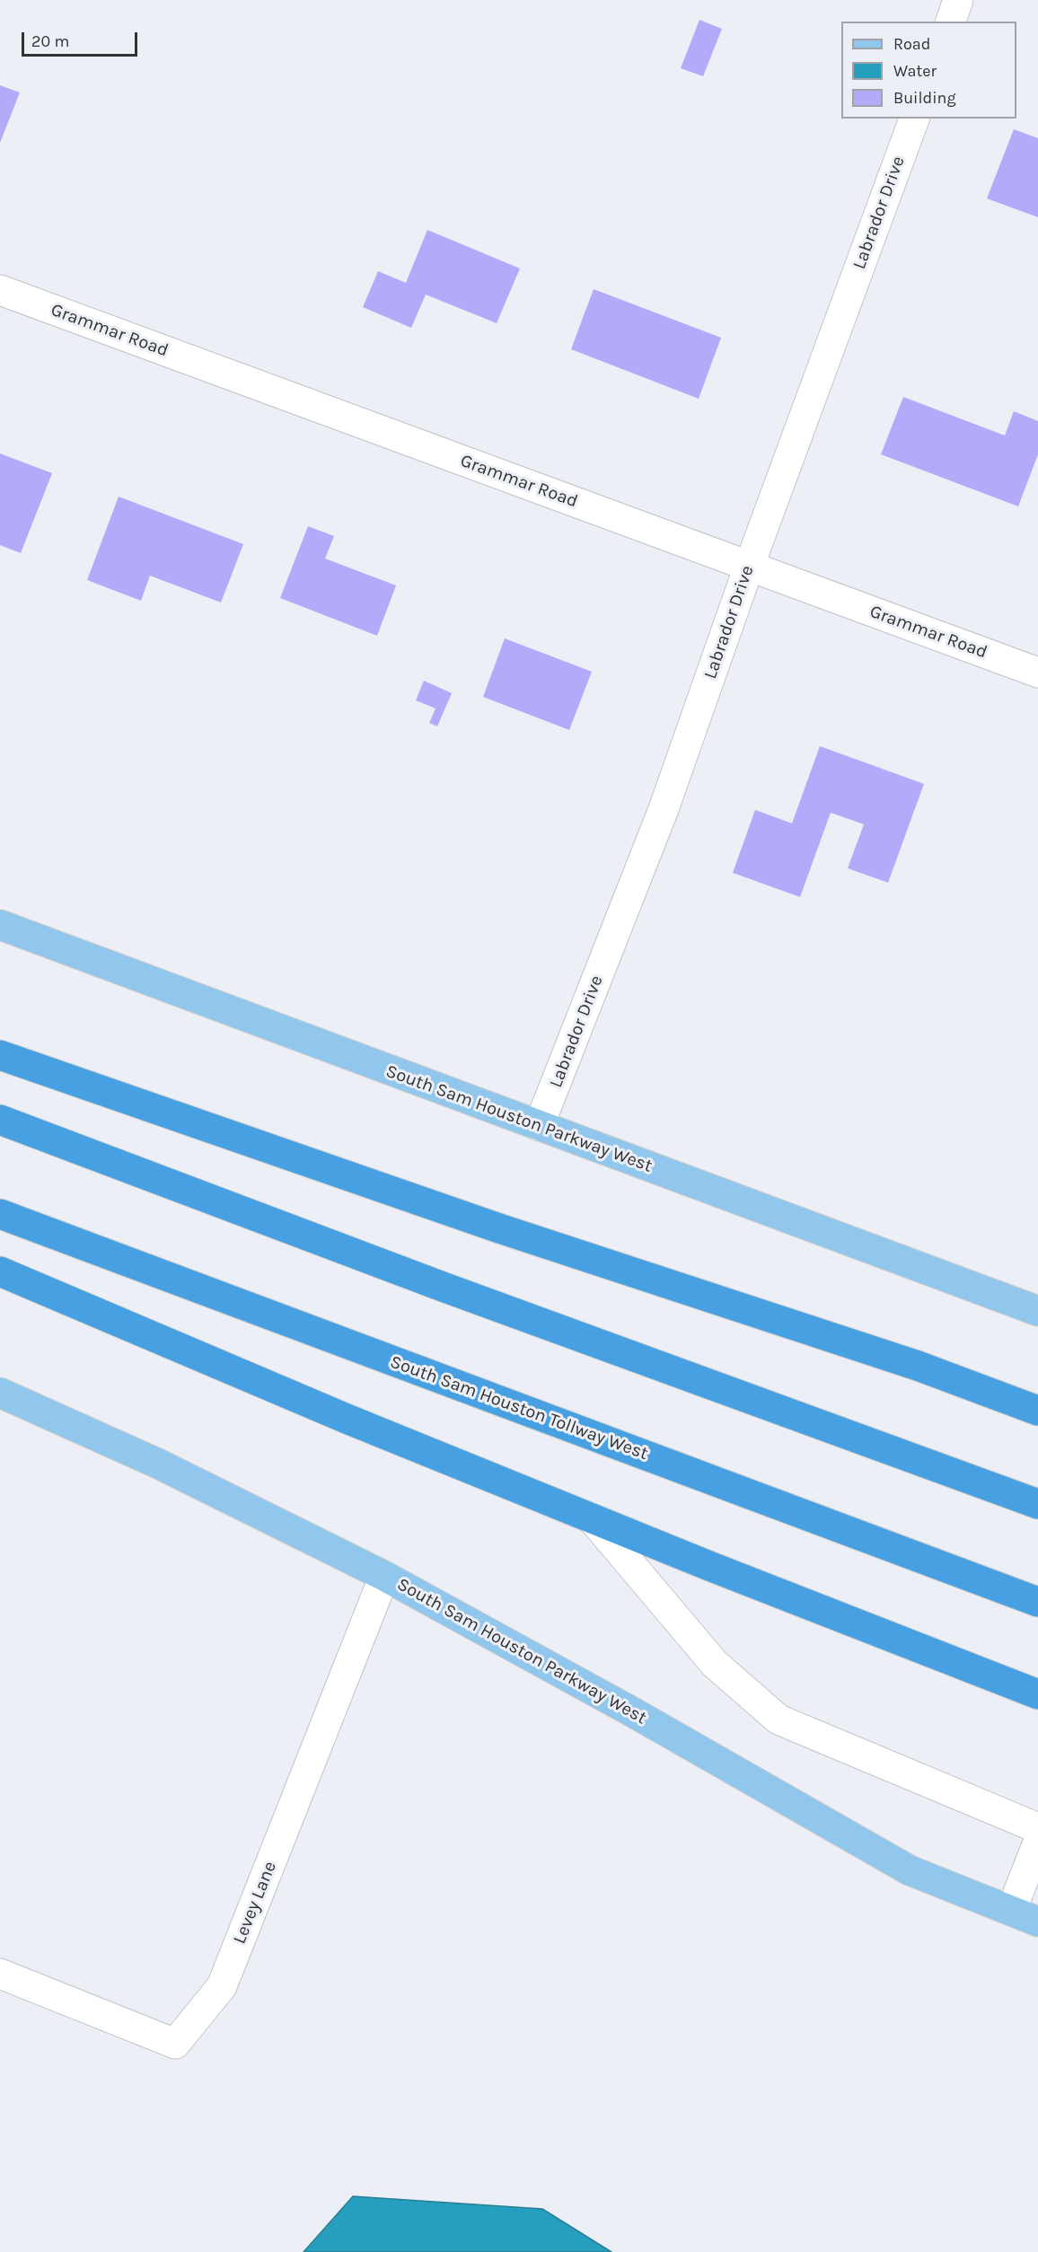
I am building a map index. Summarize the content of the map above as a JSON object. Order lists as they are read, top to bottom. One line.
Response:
{"streets":{"highway":["South Sam Houston Tollway West"],"main road":["South Sam Houston Parkway West"],"street":["Labrador Drive","Grammar Road","Levey Lane"]},"crossings":[["Labrador Drive","Grammar Road"],["Labrador Drive","South Sam Houston Parkway West"],["South Sam Houston Parkway West","Levey Lane"]],"legend":["Road","Water","Building"],"scale_bar":"20 m"}
